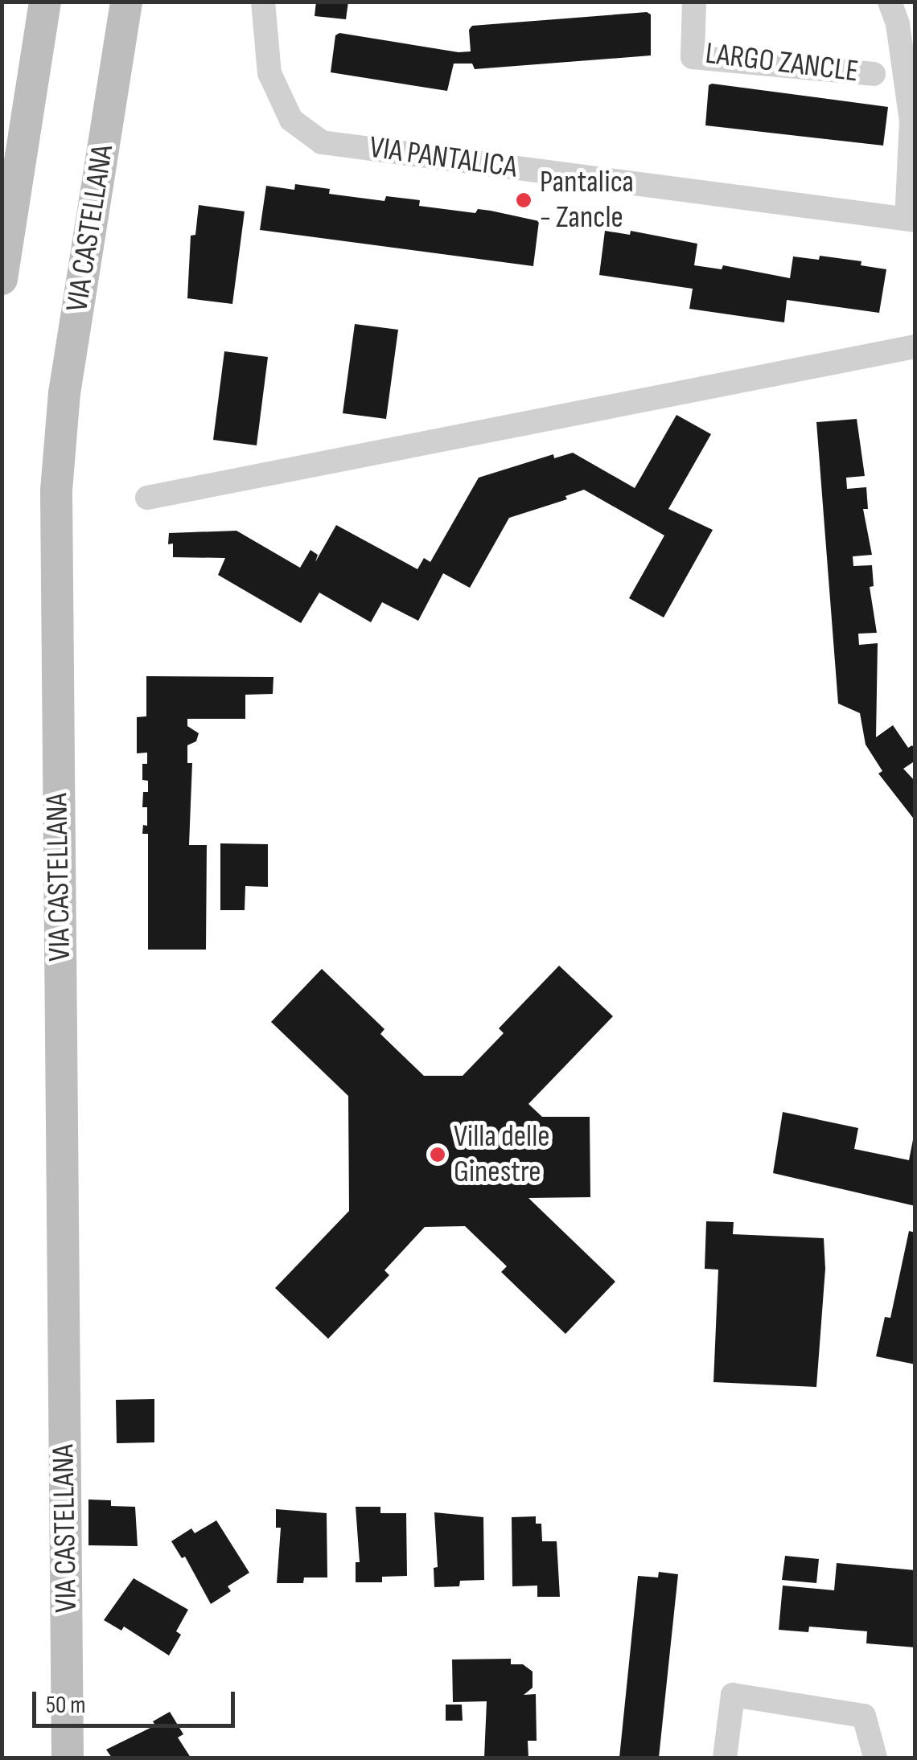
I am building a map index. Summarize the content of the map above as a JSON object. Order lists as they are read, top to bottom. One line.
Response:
{"streets":{"main road":["VIA CASTELLANA"],"street":["LARGO ZANCLE","VIA PANTALICA"]},"crossings":[["LARGO ZANCLE","VIA PANTALICA"]],"places":["Pantalica - Zancle","Villa delle Ginestre"],"scale_bar":"50 m"}
